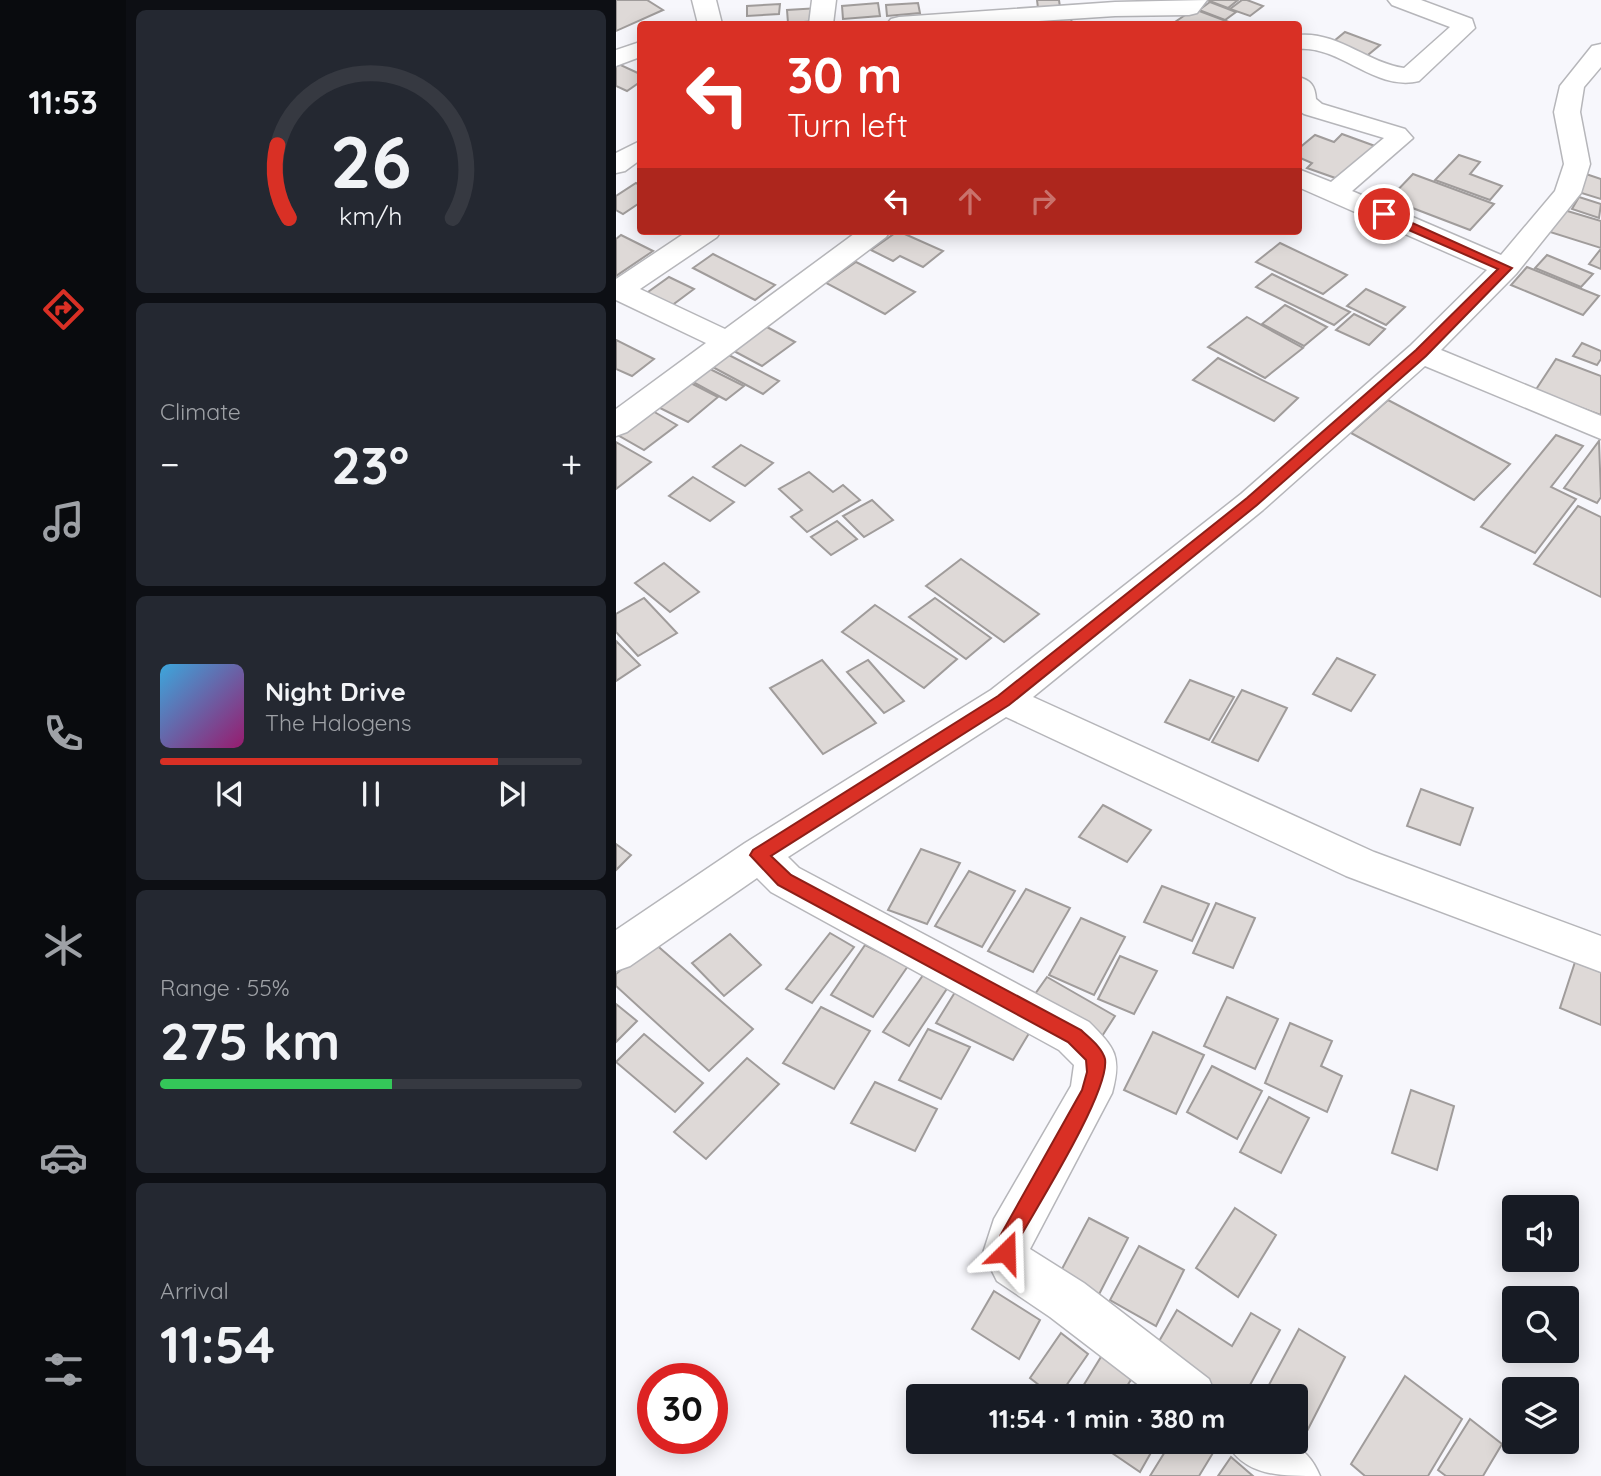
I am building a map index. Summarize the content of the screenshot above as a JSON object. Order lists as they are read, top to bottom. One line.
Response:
{"page":{"tabs":"11:53","turn":["30 m","Turn left"],"tile":["Climate",["Range · 55%","275 km"],["Arrival","11:54"]],"heat":["−","23°","+"],"song":["Night Drive","The Halogens"],"limit":"30","trip":"11:54 · 1 min · 380 m","gauge":["26","km/h"]}}
